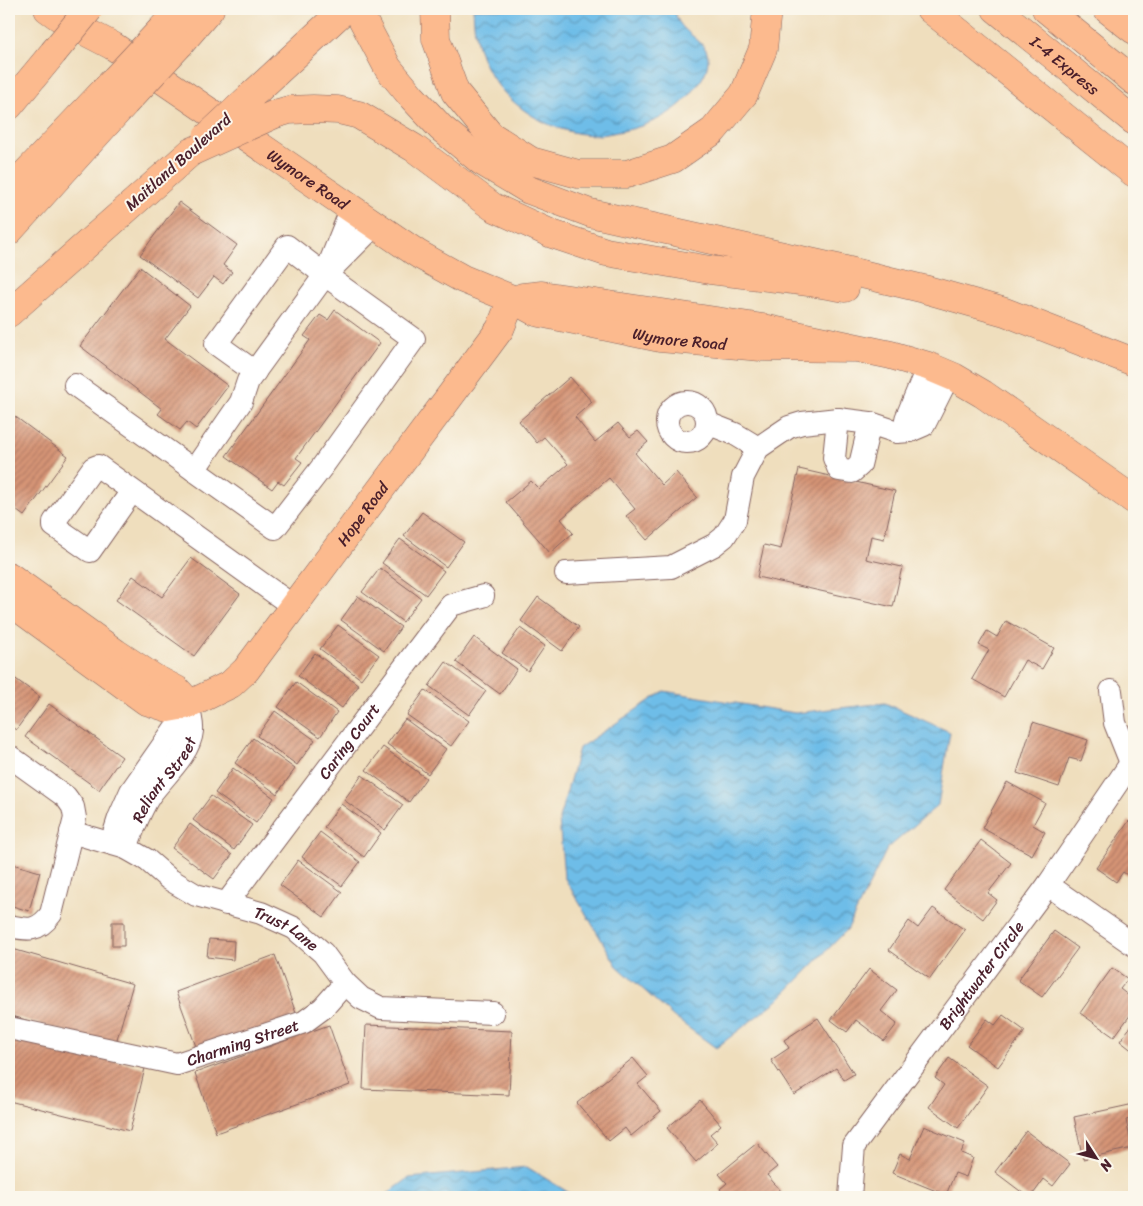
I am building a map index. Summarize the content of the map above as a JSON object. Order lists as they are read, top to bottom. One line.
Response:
{"streets":{"main road":["I-4 Express","Maitland Boulevard","Wymore Road","Hope Road"],"street":["Caring Court","Reliant Street","Trust Lane","Brightwater Circle","Charming Street"]},"crossings":[["Wymore Road","Hope Road"],["Hope Road","Reliant Street"],["Caring Court","Trust Lane"],["Reliant Street","Trust Lane"],["Trust Lane","Charming Street"]],"north":"bottom right"}
